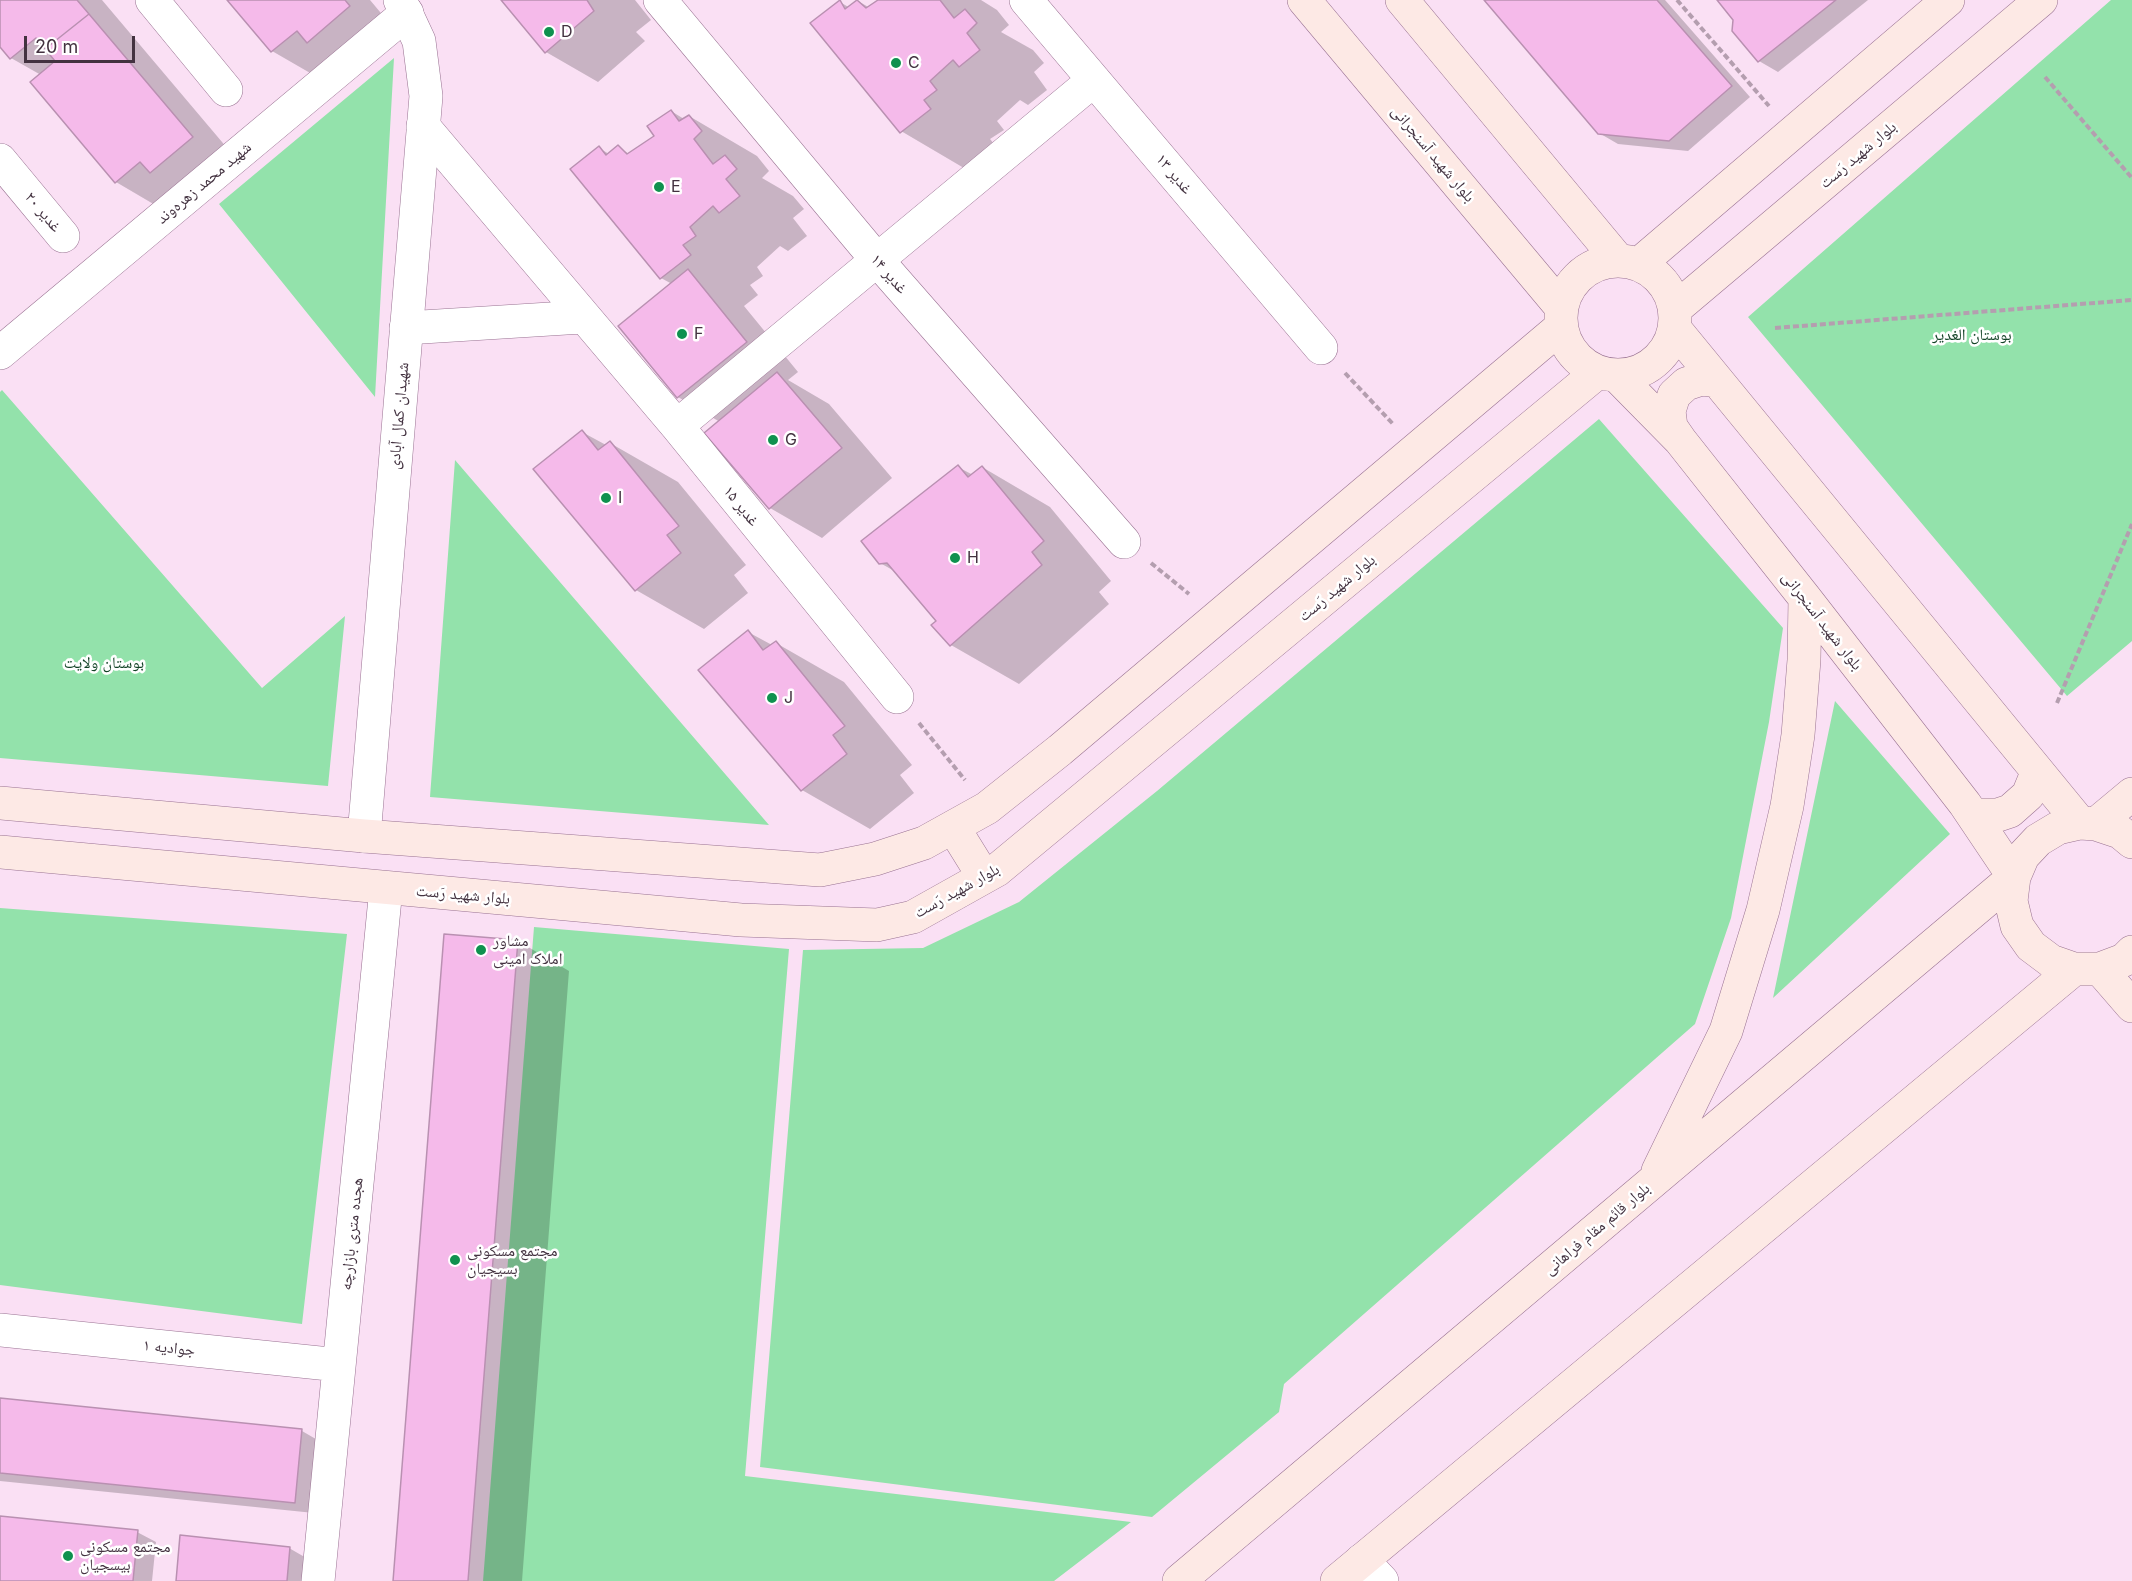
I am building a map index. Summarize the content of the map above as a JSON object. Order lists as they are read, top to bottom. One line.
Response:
{"streets":{"main road":["بلوار شهید آسنجرانی","بلوار شهید رَست","بلوار قائم مقام فراهانی"],"street":["غدیر ۱۳","شهید محمد زهره‌وند","غدیر ۲۰","غدیر ۱۴","شهیدان کمال آبادی","غدیر ۱۵","هجده متری بازارچه","جوادیه ۱"]},"crossings":[["بلوار شهید آسنجرانی","بلوار شهید رَست"],["بلوار شهید آسنجرانی","بلوار قائم مقام فراهانی"],["بلوار شهید رَست","هجده متری بازارچه"],["شهید محمد زهره‌وند","شهیدان کمال آبادی"],["شهیدان کمال آبادی","غدیر ۱۵"],["هجده متری بازارچه","جوادیه ۱"]],"parks":["بوستان الغدیر","بوستان ولایت"],"places":["D","C","E","F","G","I","H","J","مشاور املاک امینی","مجتمع مسکونی بسیجیان","مجتمع مسکونی بیسجیان"],"scale_bar":"20 m"}
